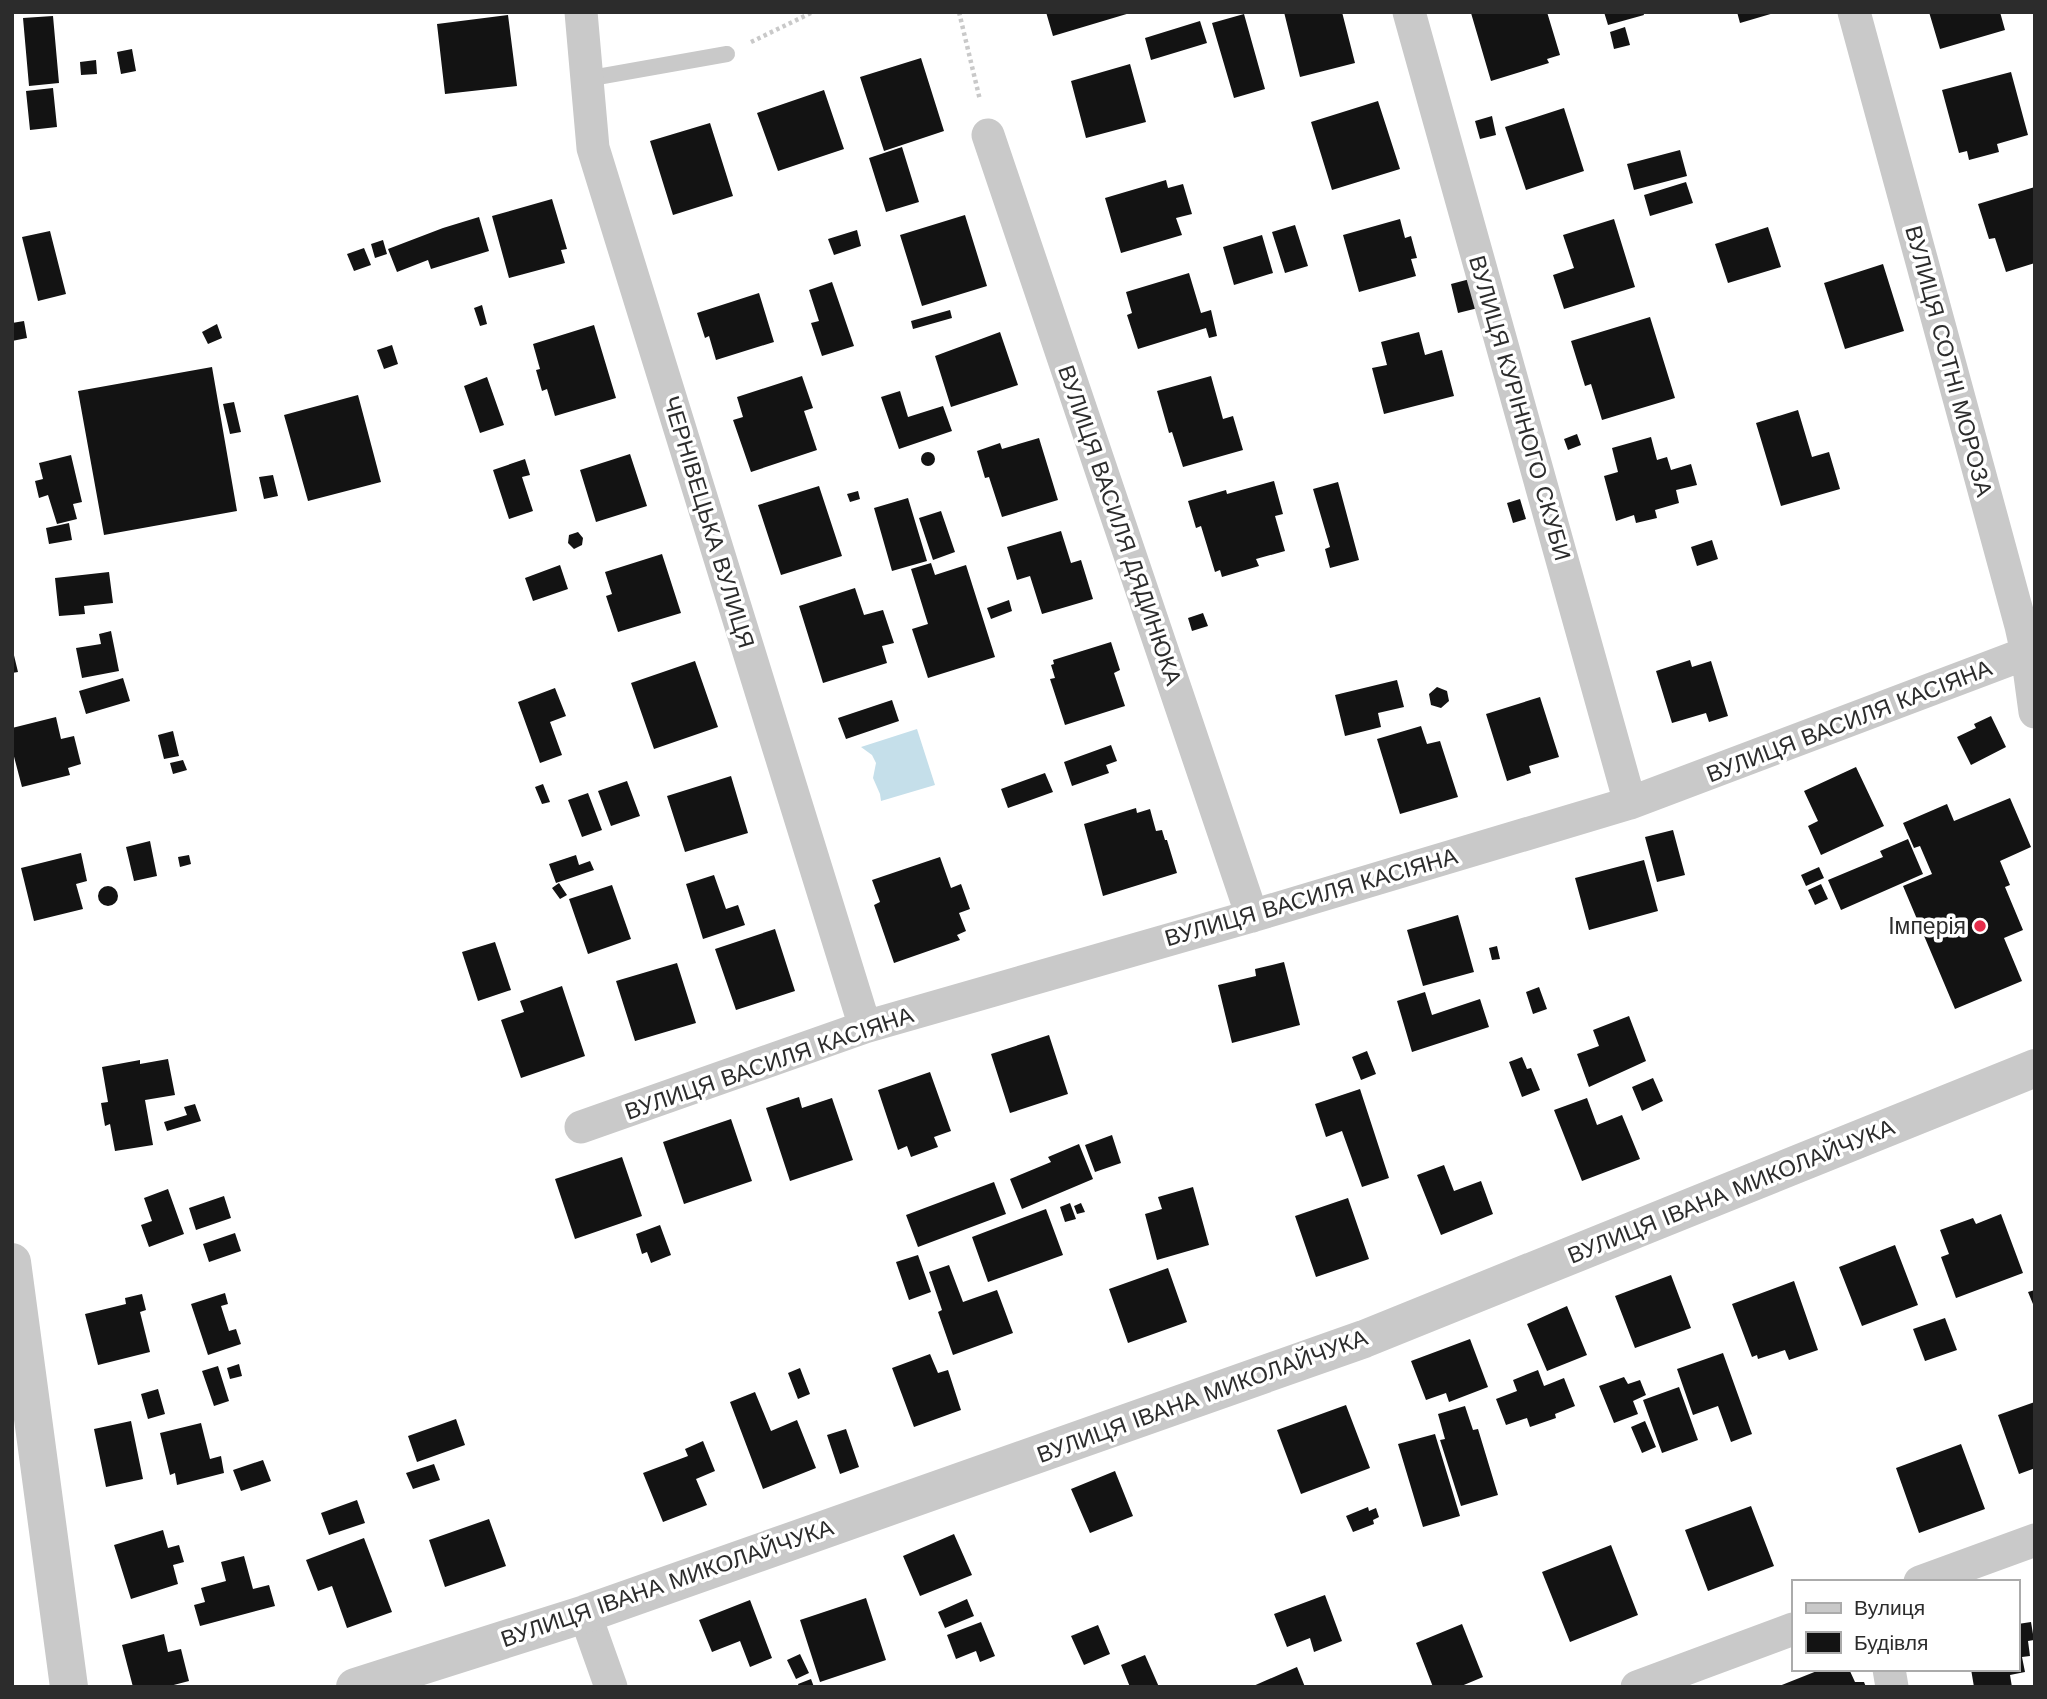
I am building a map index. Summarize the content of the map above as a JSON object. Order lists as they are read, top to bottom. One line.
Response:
{"streets":{"street":["ВУЛИЦЯ СОТНІ МОРОЗА","ВУЛИЦЯ КУРІННОГО СКУБИ","ЧЕРНІВЕЦЬКА ВУЛИЦЯ","ВУЛИЦЯ ВАСИЛЯ ДЯДИНЮКА","ВУЛИЦЯ ВАСИЛЯ КАСІЯНА","ВУЛИЦЯ ІВАНА МИКОЛАЙЧУКА"]},"crossings":[["ВУЛИЦЯ СОТНІ МОРОЗА","ВУЛИЦЯ ВАСИЛЯ КАСІЯНА"],["ВУЛИЦЯ КУРІННОГО СКУБИ","ВУЛИЦЯ ВАСИЛЯ КАСІЯНА"],["ЧЕРНІВЕЦЬКА ВУЛИЦЯ","ВУЛИЦЯ ВАСИЛЯ КАСІЯНА"],["ВУЛИЦЯ ВАСИЛЯ ДЯДИНЮКА","ВУЛИЦЯ ВАСИЛЯ КАСІЯНА"]],"places":["Імперія"],"legend":["Вулиця","Будівля"]}
